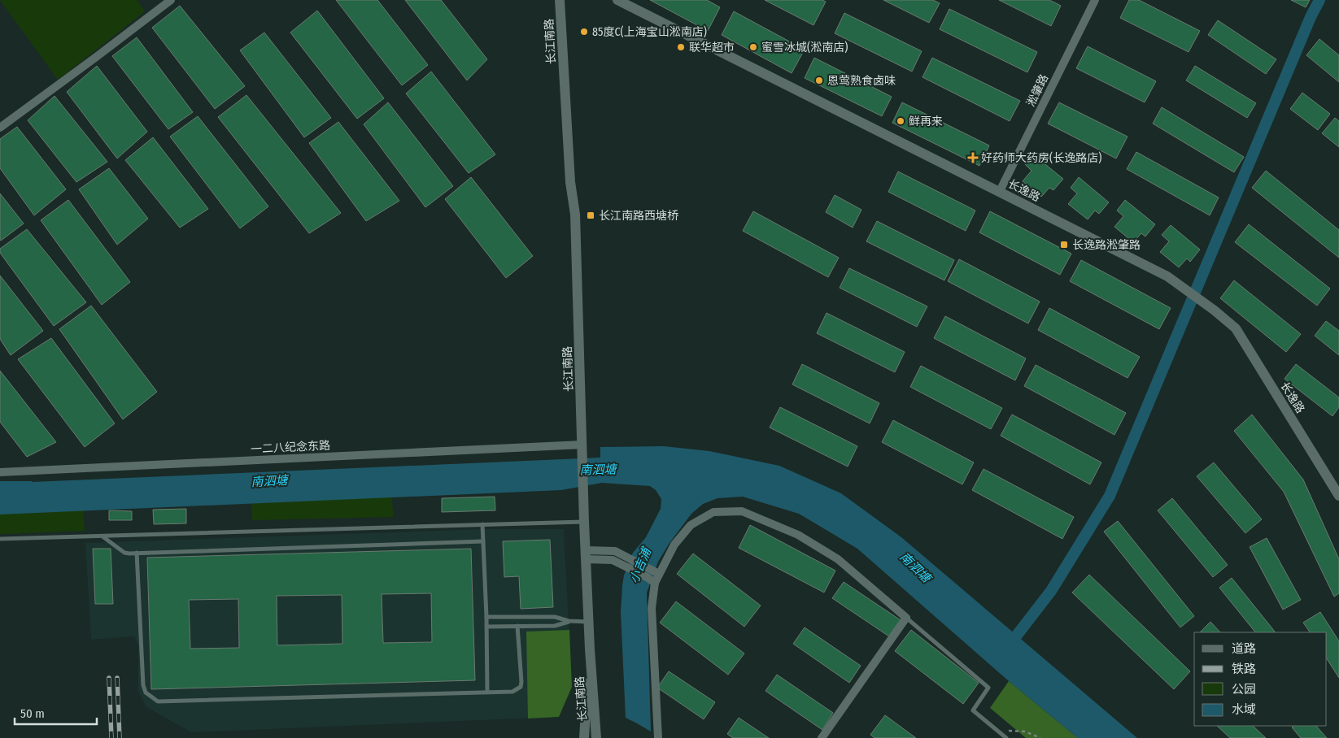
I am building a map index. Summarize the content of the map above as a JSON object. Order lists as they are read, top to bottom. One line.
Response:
{"streets":{"street":["长江南路","淞肇路","长逸路","一二八纪念东路"]},"crossings":[["长江南路","一二八纪念东路"],["淞肇路","长逸路"]],"water":["南泗塘","小吉浦"],"places":{"other":["85度C(上海宝山淞南店)","联华超市","蜜雪冰城(淞南店)","恩莺熟食卤味","鲜再来"],"health":["好药师大药房(长逸路店)"],"transit":["长江南路西塘桥","长逸路淞肇路"]},"legend":["道路","铁路","公园","水域"],"scale_bar":"50 m"}
